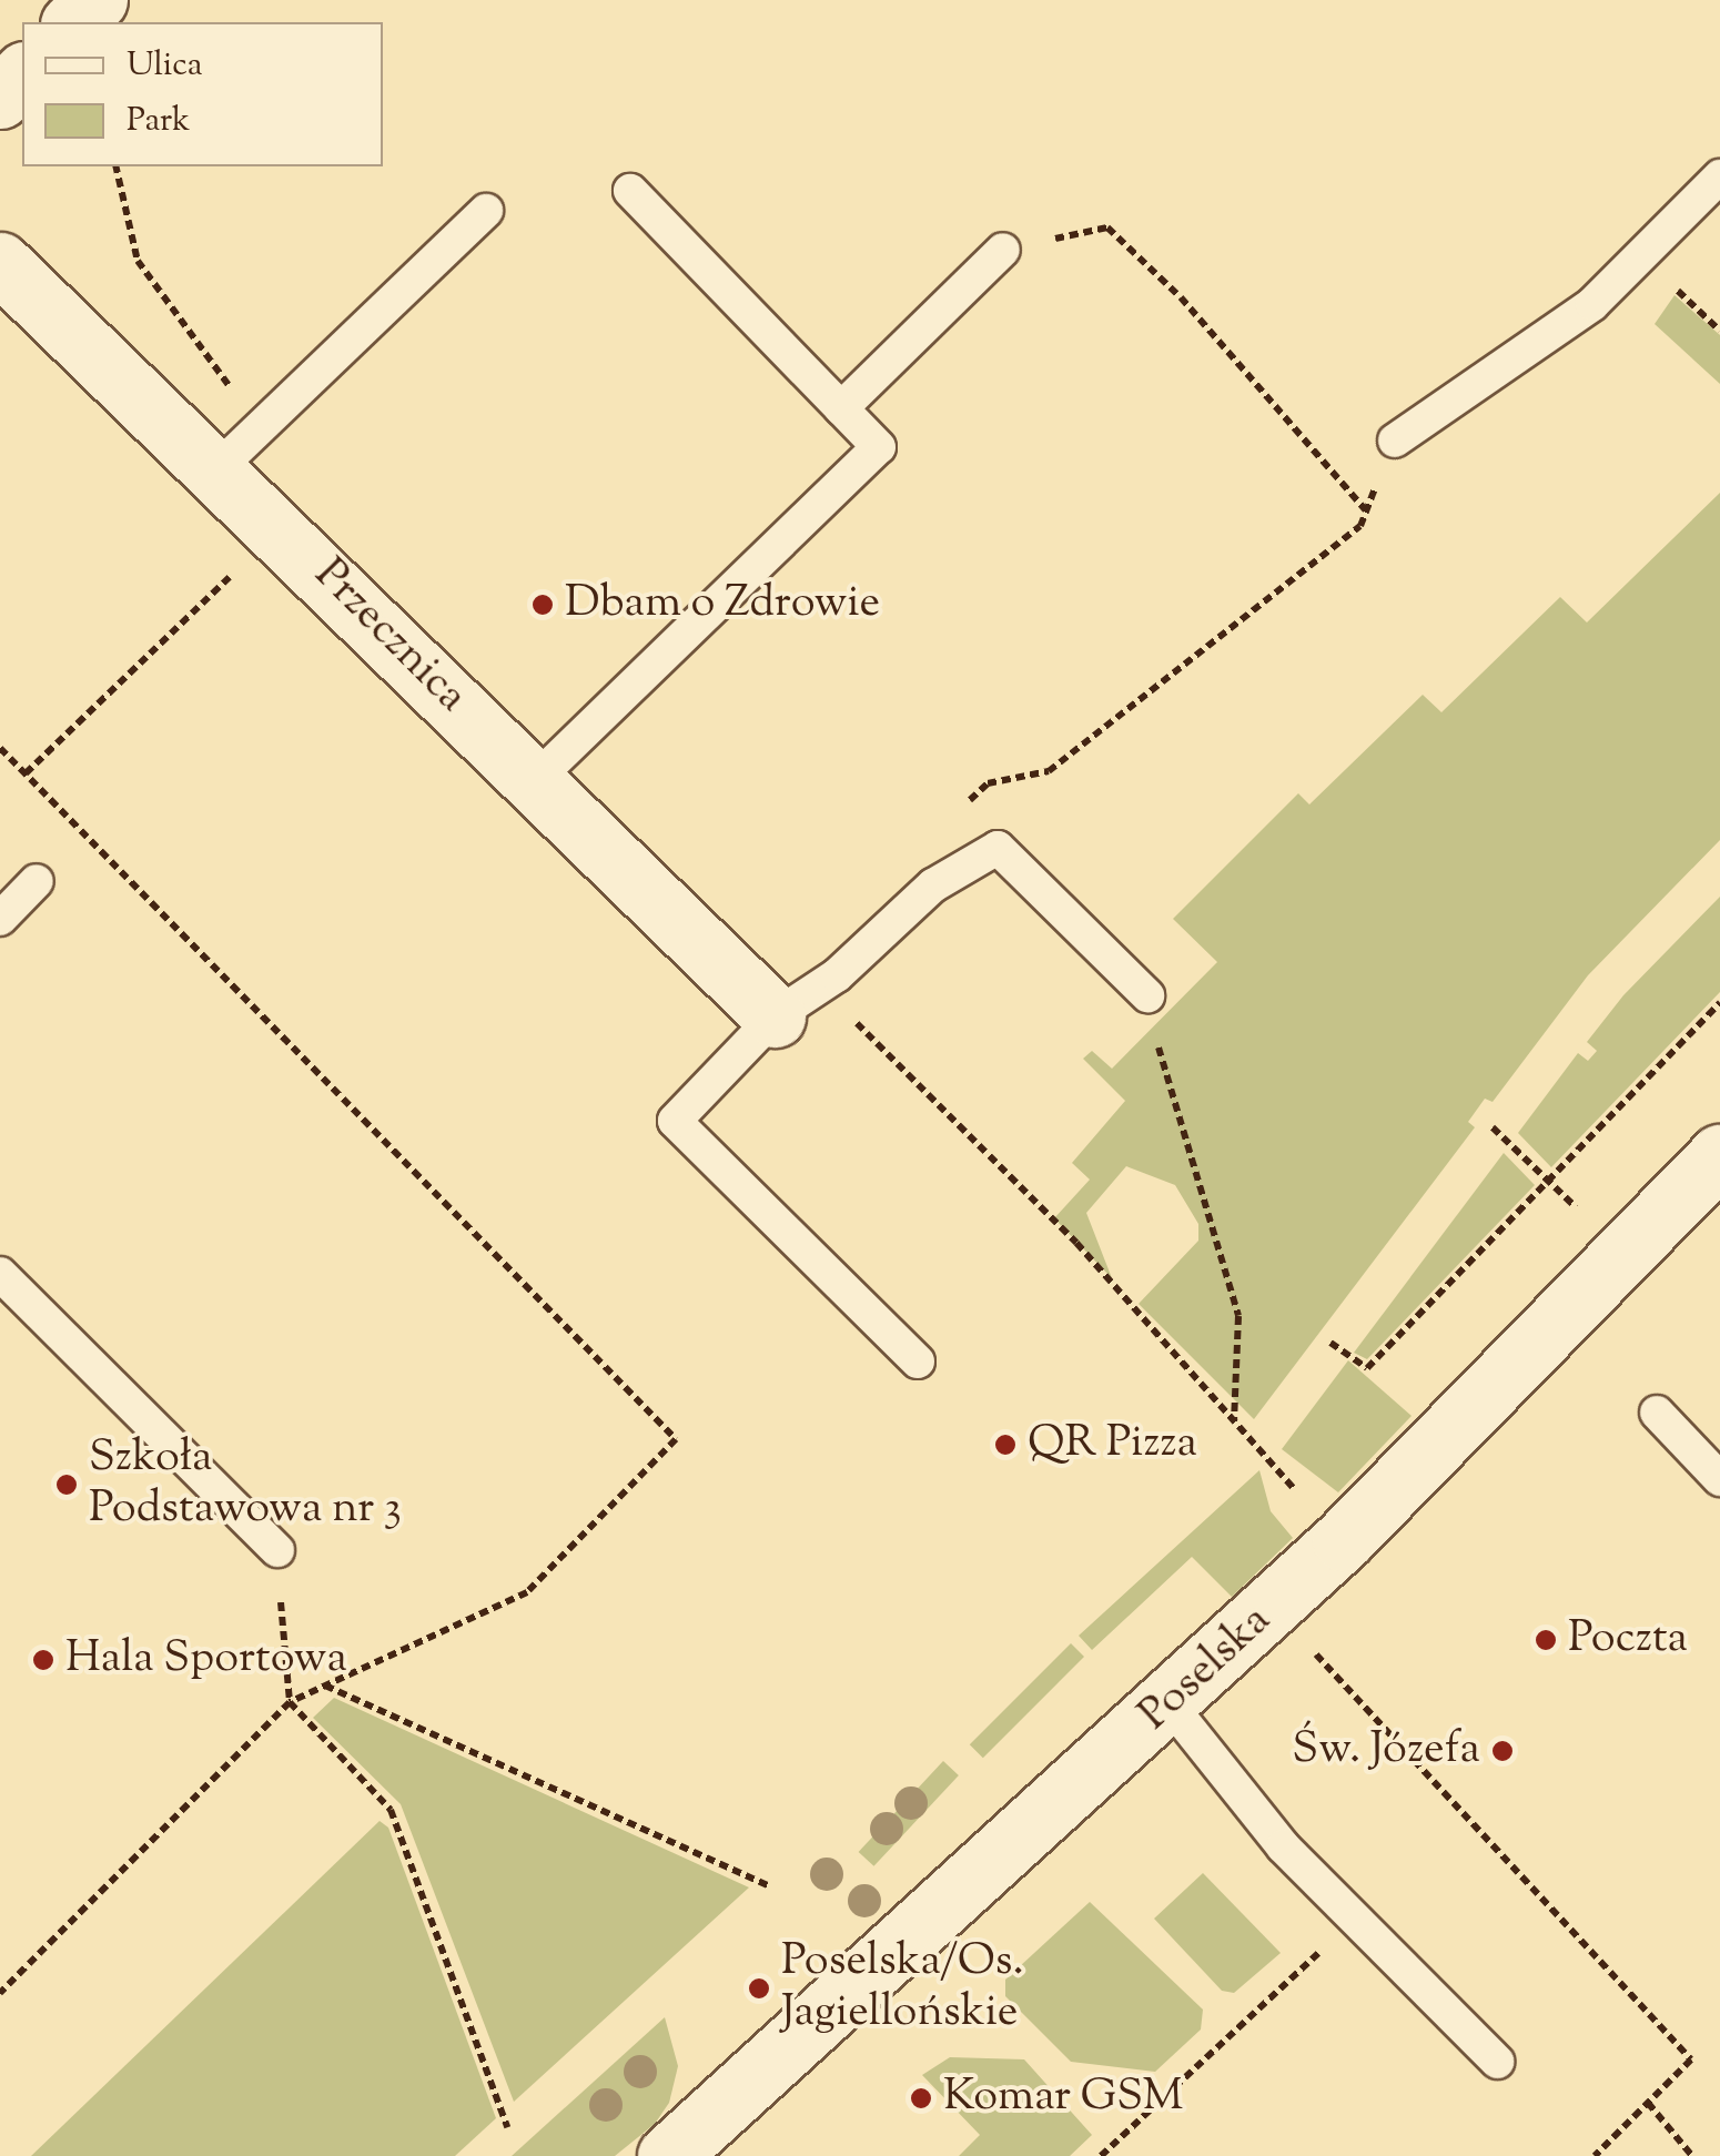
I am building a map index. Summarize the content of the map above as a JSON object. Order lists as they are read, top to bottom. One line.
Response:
{"streets":{"street":["Przecznica","Poselska"]},"places":["Dbam o Zdrowie","QR Pizza","Szkoła Podstawowa nr 3","Poczta","Hala Sportowa","Św. Józefa","Poselska/Os. Jagiellońskie","Komar GSM"],"legend":["Ulica","Park"]}
